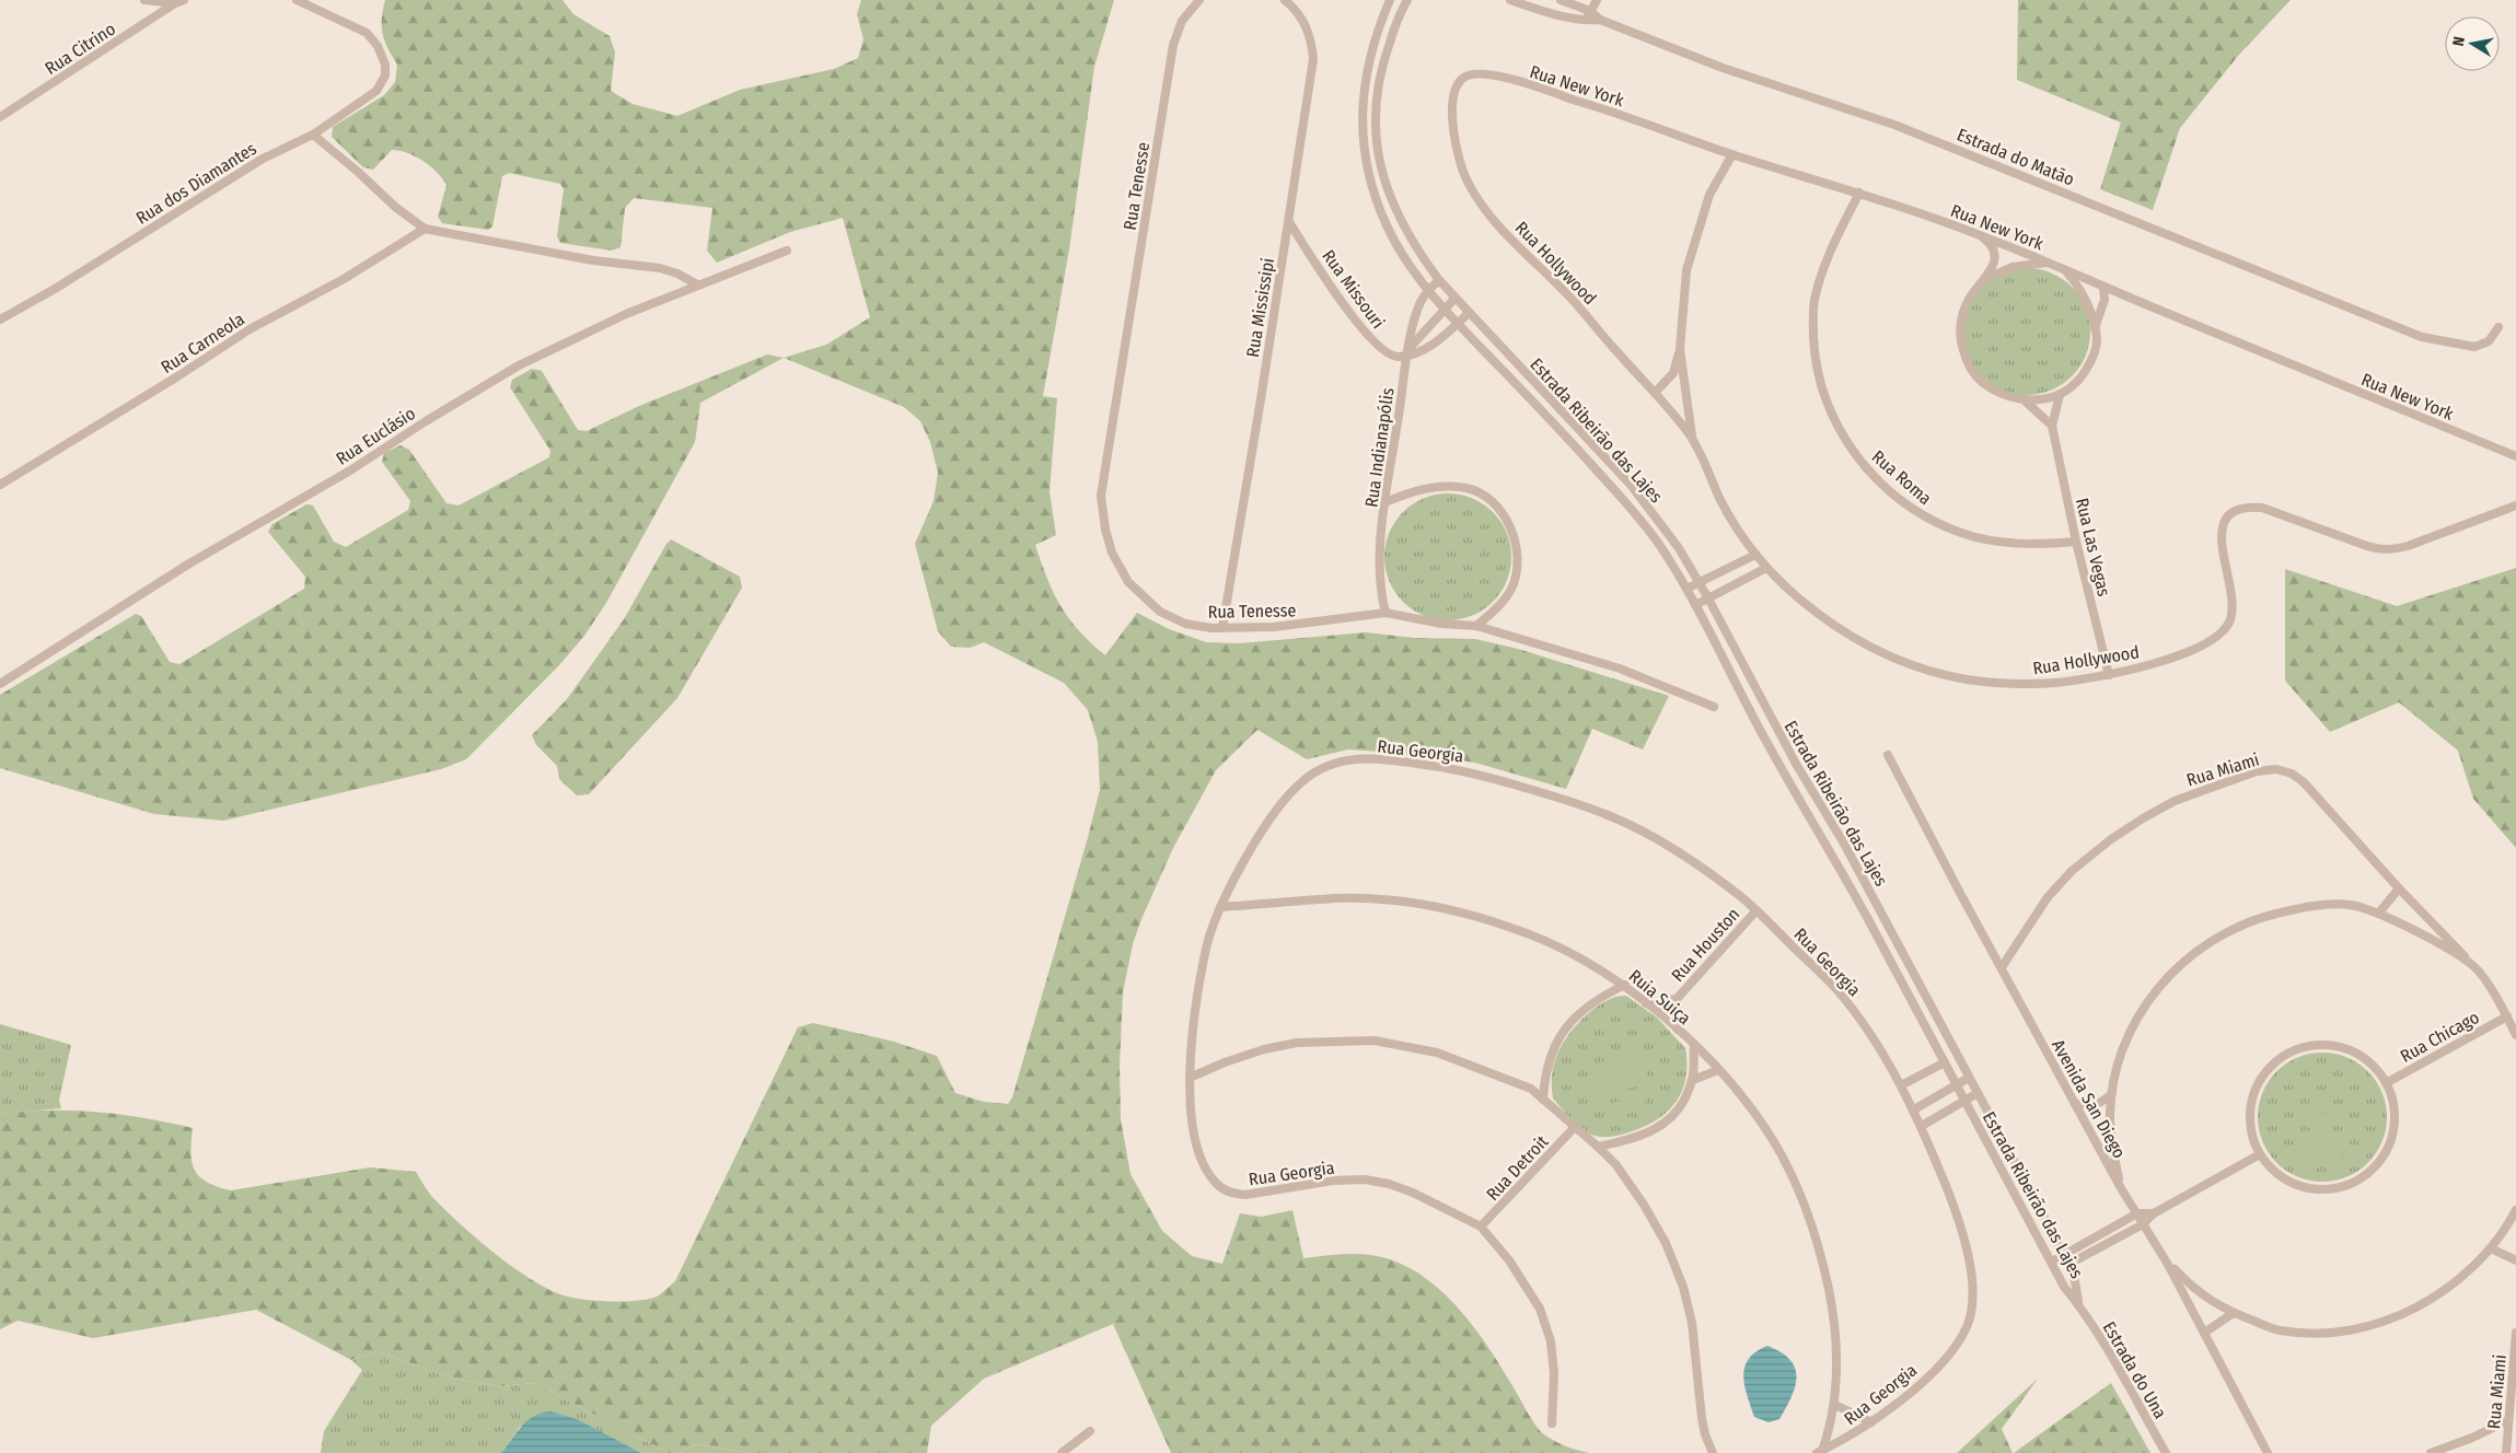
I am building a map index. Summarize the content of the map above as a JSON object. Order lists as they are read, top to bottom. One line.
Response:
{"streets":{"street":["Rua Citrino","Rua New York","Estrada do Matão","Rua dos Diamantes","Rua Tenesse","Rua Hollywood","Rua Missouri","Rua Mississipi","Rua Carneola","Estrada Ribeirão das Lajes","Rua Euclásio","Rua Indianapólis","Rua Roma","Rua Las Vegas","Rua Georgia","Rua Miami","Rua Houston","Ruia Suiça","Rua Chicago","Avenida San Diego","Rua Detroit","Estrada do Una"]},"crossings":[["Rua New York","Rua Hollywood"],["Rua New York","Rua Roma"],["Rua New York","Rua Las Vegas"],["Rua Tenesse","Rua Mississipi"],["Rua Tenesse","Rua Indianapólis"],["Rua Hollywood","Rua Las Vegas"],["Rua Missouri","Rua Mississipi"],["Rua Missouri","Rua Indianapólis"],["Estrada Ribeirão das Lajes","Rua Indianapólis"],["Estrada Ribeirão das Lajes","Estrada do Una"],["Rua Roma","Rua Las Vegas"],["Rua Georgia","Rua Houston"],["Rua Georgia","Ruia Suiça"],["Rua Georgia","Rua Detroit"],["Rua Miami","Rua Chicago"],["Rua Miami","Avenida San Diego"],["Ruia Suiça","Rua Detroit"]],"north":"left"}
